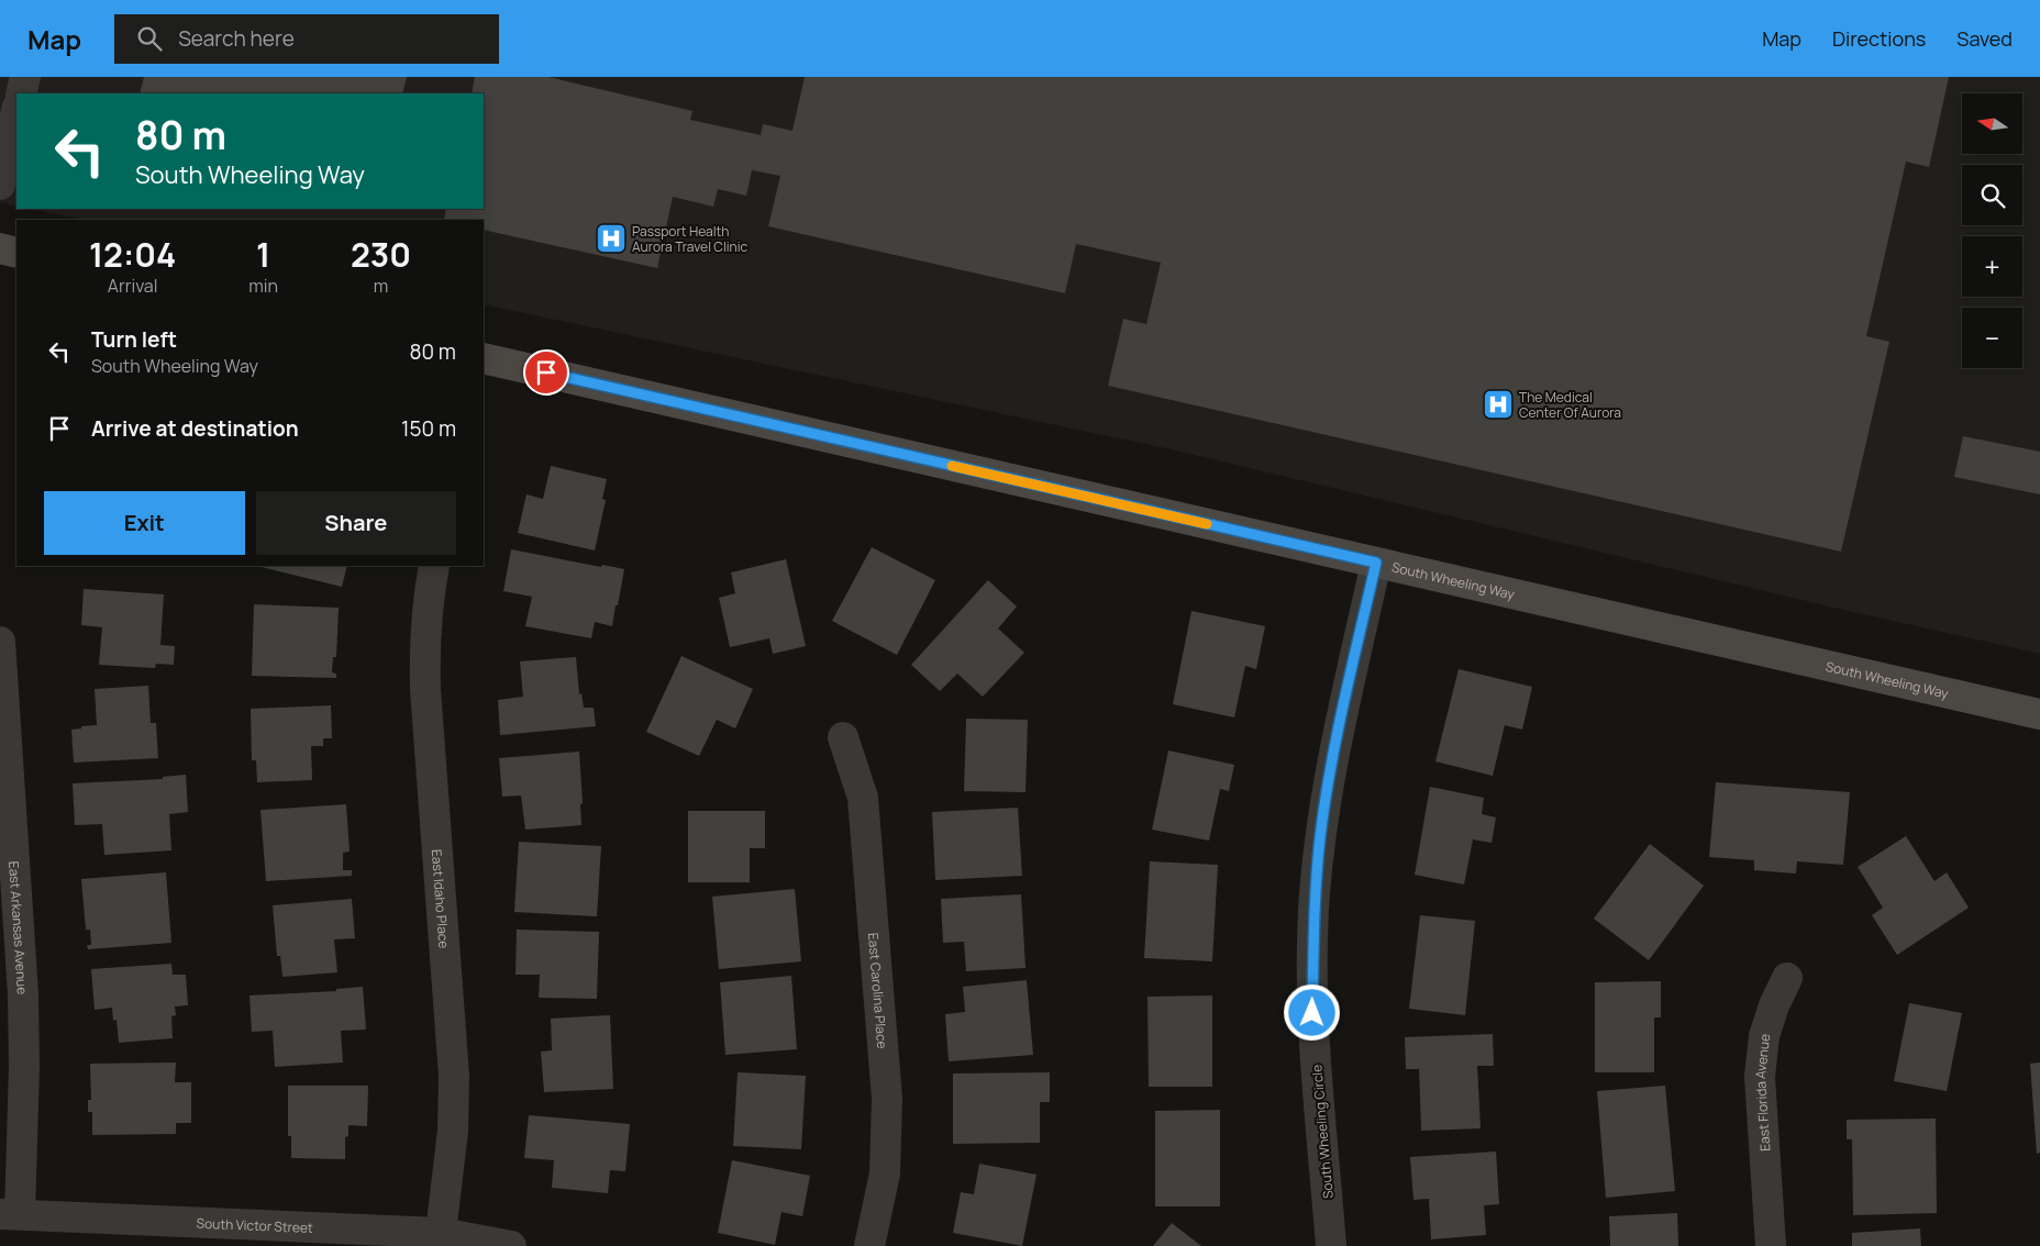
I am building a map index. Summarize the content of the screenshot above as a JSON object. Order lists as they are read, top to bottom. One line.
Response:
{"streets":{"street":["South Wheeling Way","East Idaho Place","East Arkansas Avenue","East Carolina Place","East Florida Avenue","South Wheeling Circle","South Victor Street"]},"crossings":[["South Wheeling Way","South Wheeling Circle"],["East Idaho Place","South Victor Street"],["East Arkansas Avenue","South Victor Street"]],"places":{"hospital":["Passport Health Aurora Travel Clinic","The Medical Center Of Aurora"]},"north":"left","page":{"header":"Map","search":"Search here","nav":["Map","Directions","Saved"],"map_buttons":["+","−"],"turn":["80 m","South Wheeling Way"],"eta":["12:04","Arrival","1","min","230","m"],"list":[{"name":"Turn left","note":"South Wheeling Way","value":"80 m"},{"name":"Arrive at destination","value":"150 m"}],"buttons":["Exit","Share"]}}
